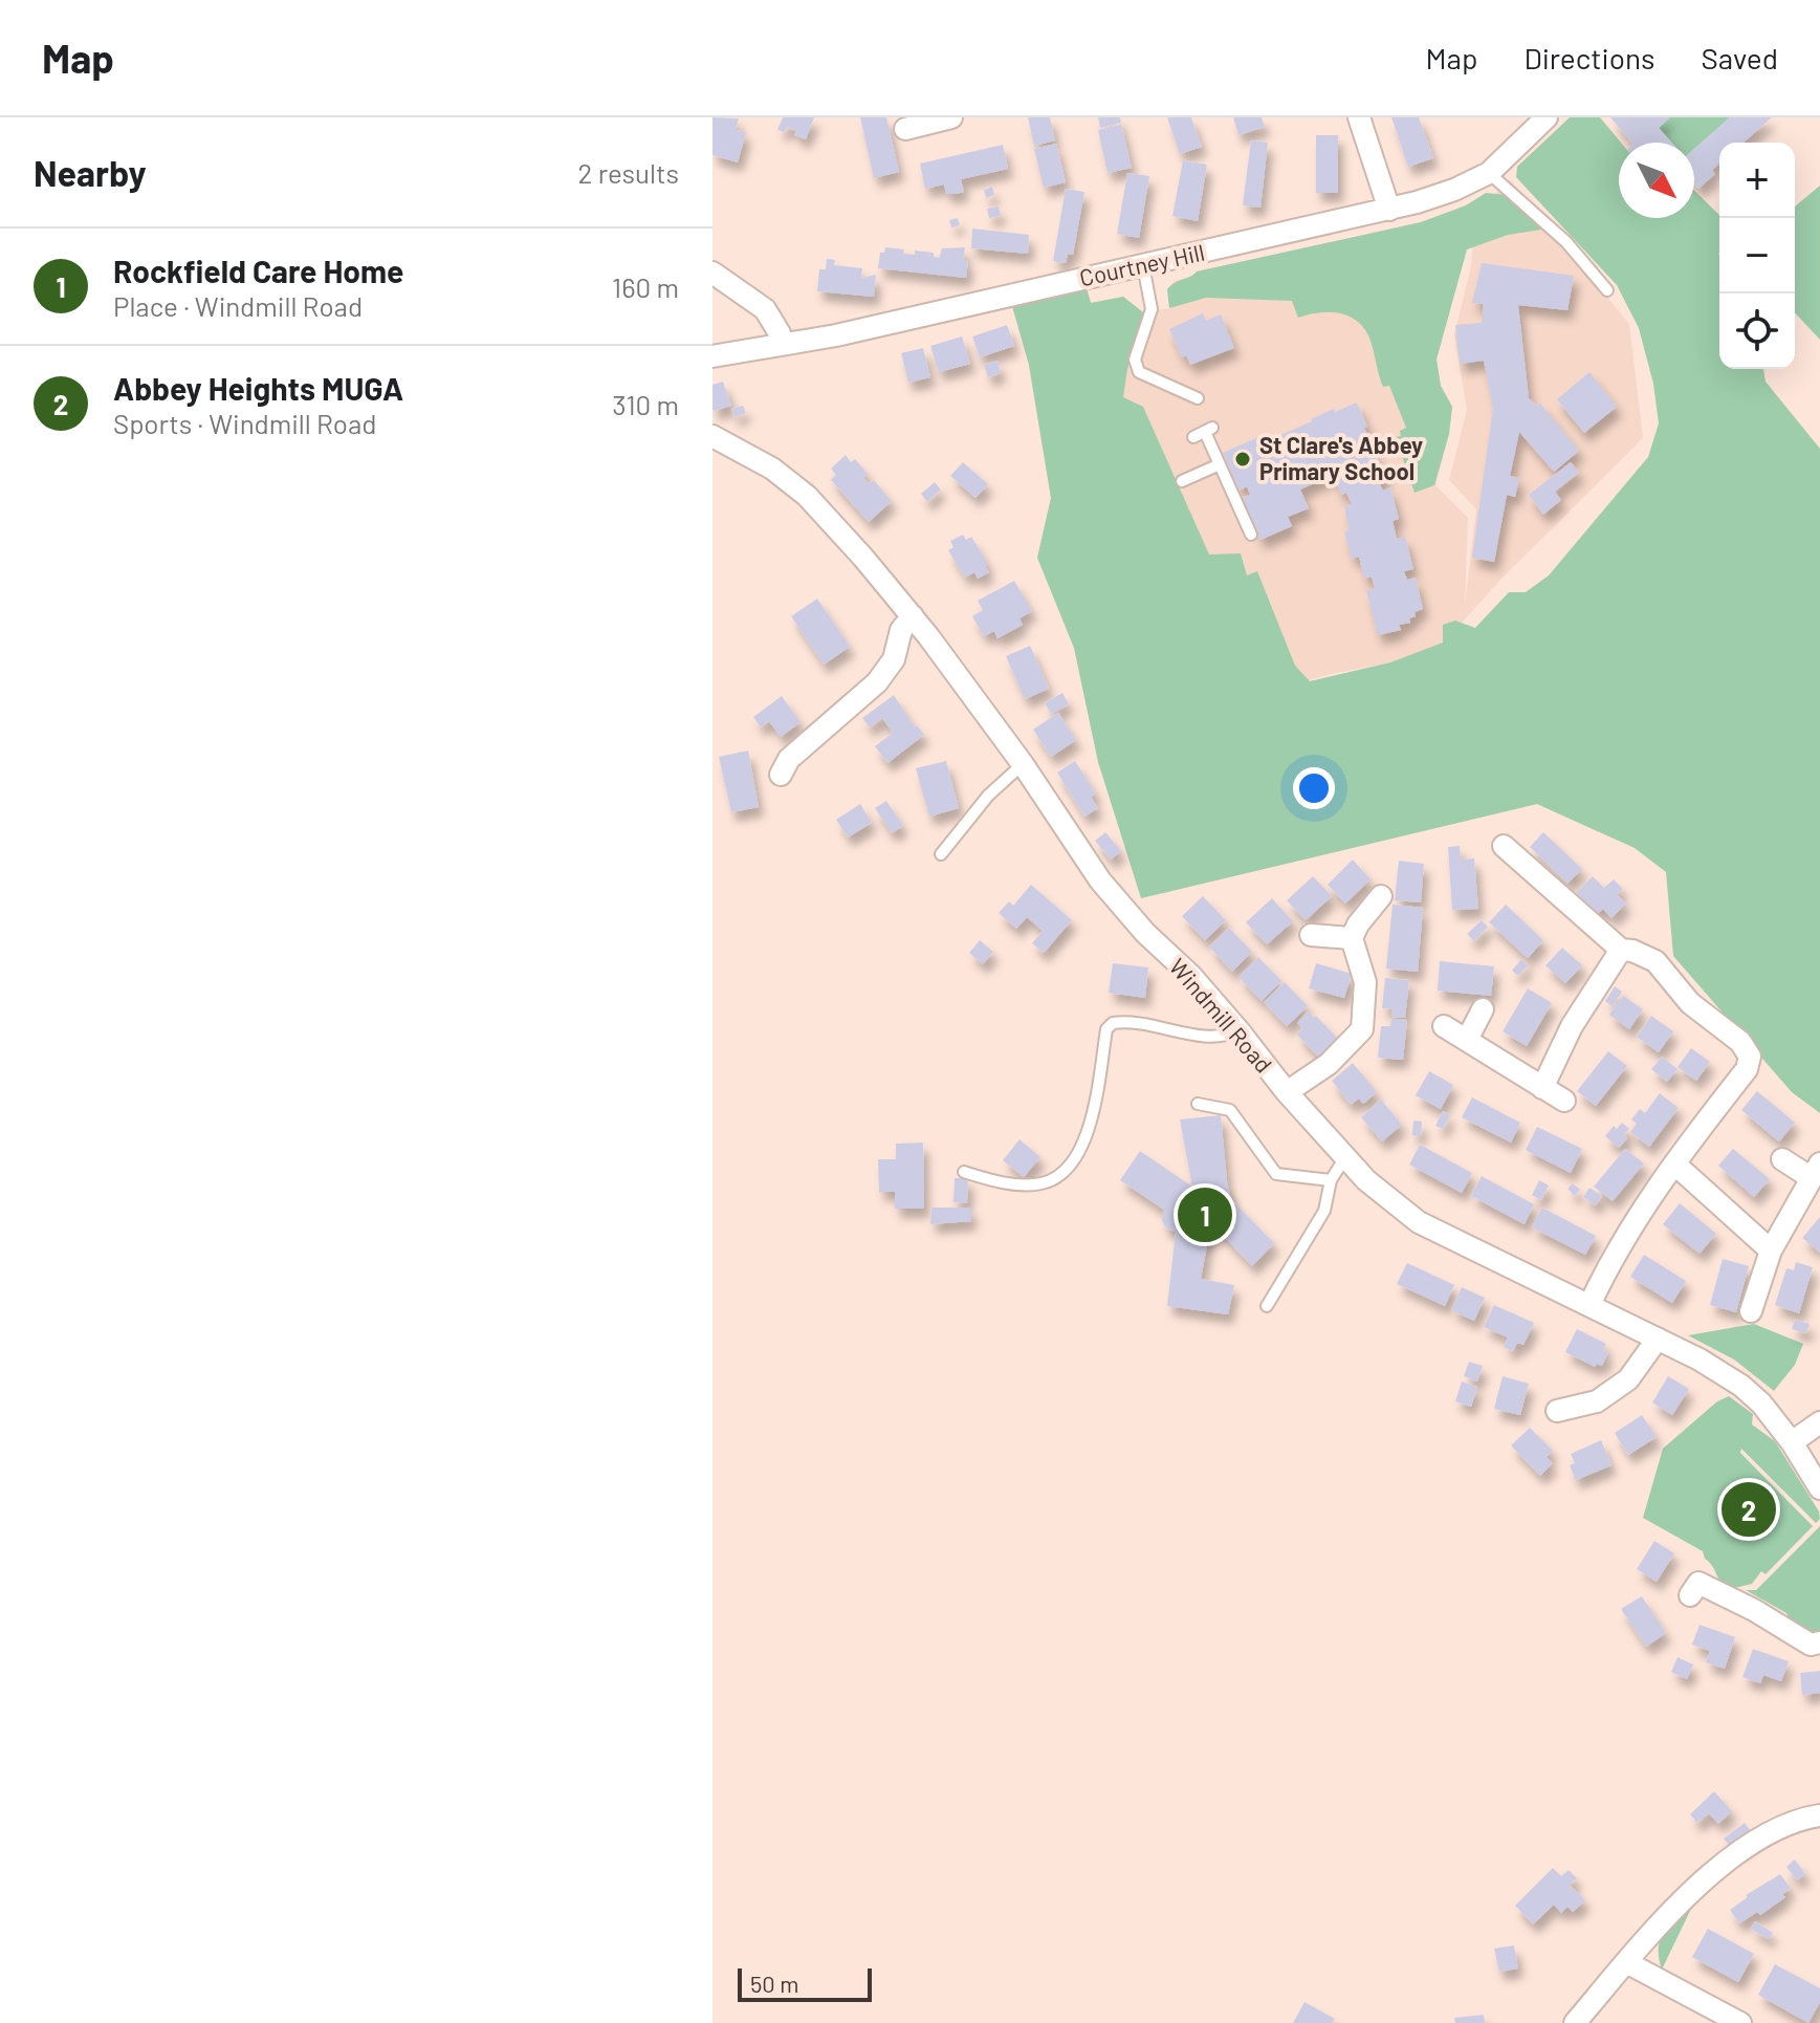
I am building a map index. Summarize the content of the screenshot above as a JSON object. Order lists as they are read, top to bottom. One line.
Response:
{"streets":{"street":["Courtney Hill","Windmill Road"]},"places":["St Clare's Abbey Primary School"],"scale_bar":"50 m","north":"bottom right","page":{"header":"Map","nav":["Map","Directions","Saved"],"heading":["Nearby","2 results"],"map_buttons":["+","−"],"list":[{"mark":"1","name":"Rockfield Care Home","note":"Place · Windmill Road","value":"160 m"},{"mark":"2","name":"Abbey Heights MUGA","note":"Sports · Windmill Road","value":"310 m"}],"pins":["1","2"],"scale":"50 m"}}
